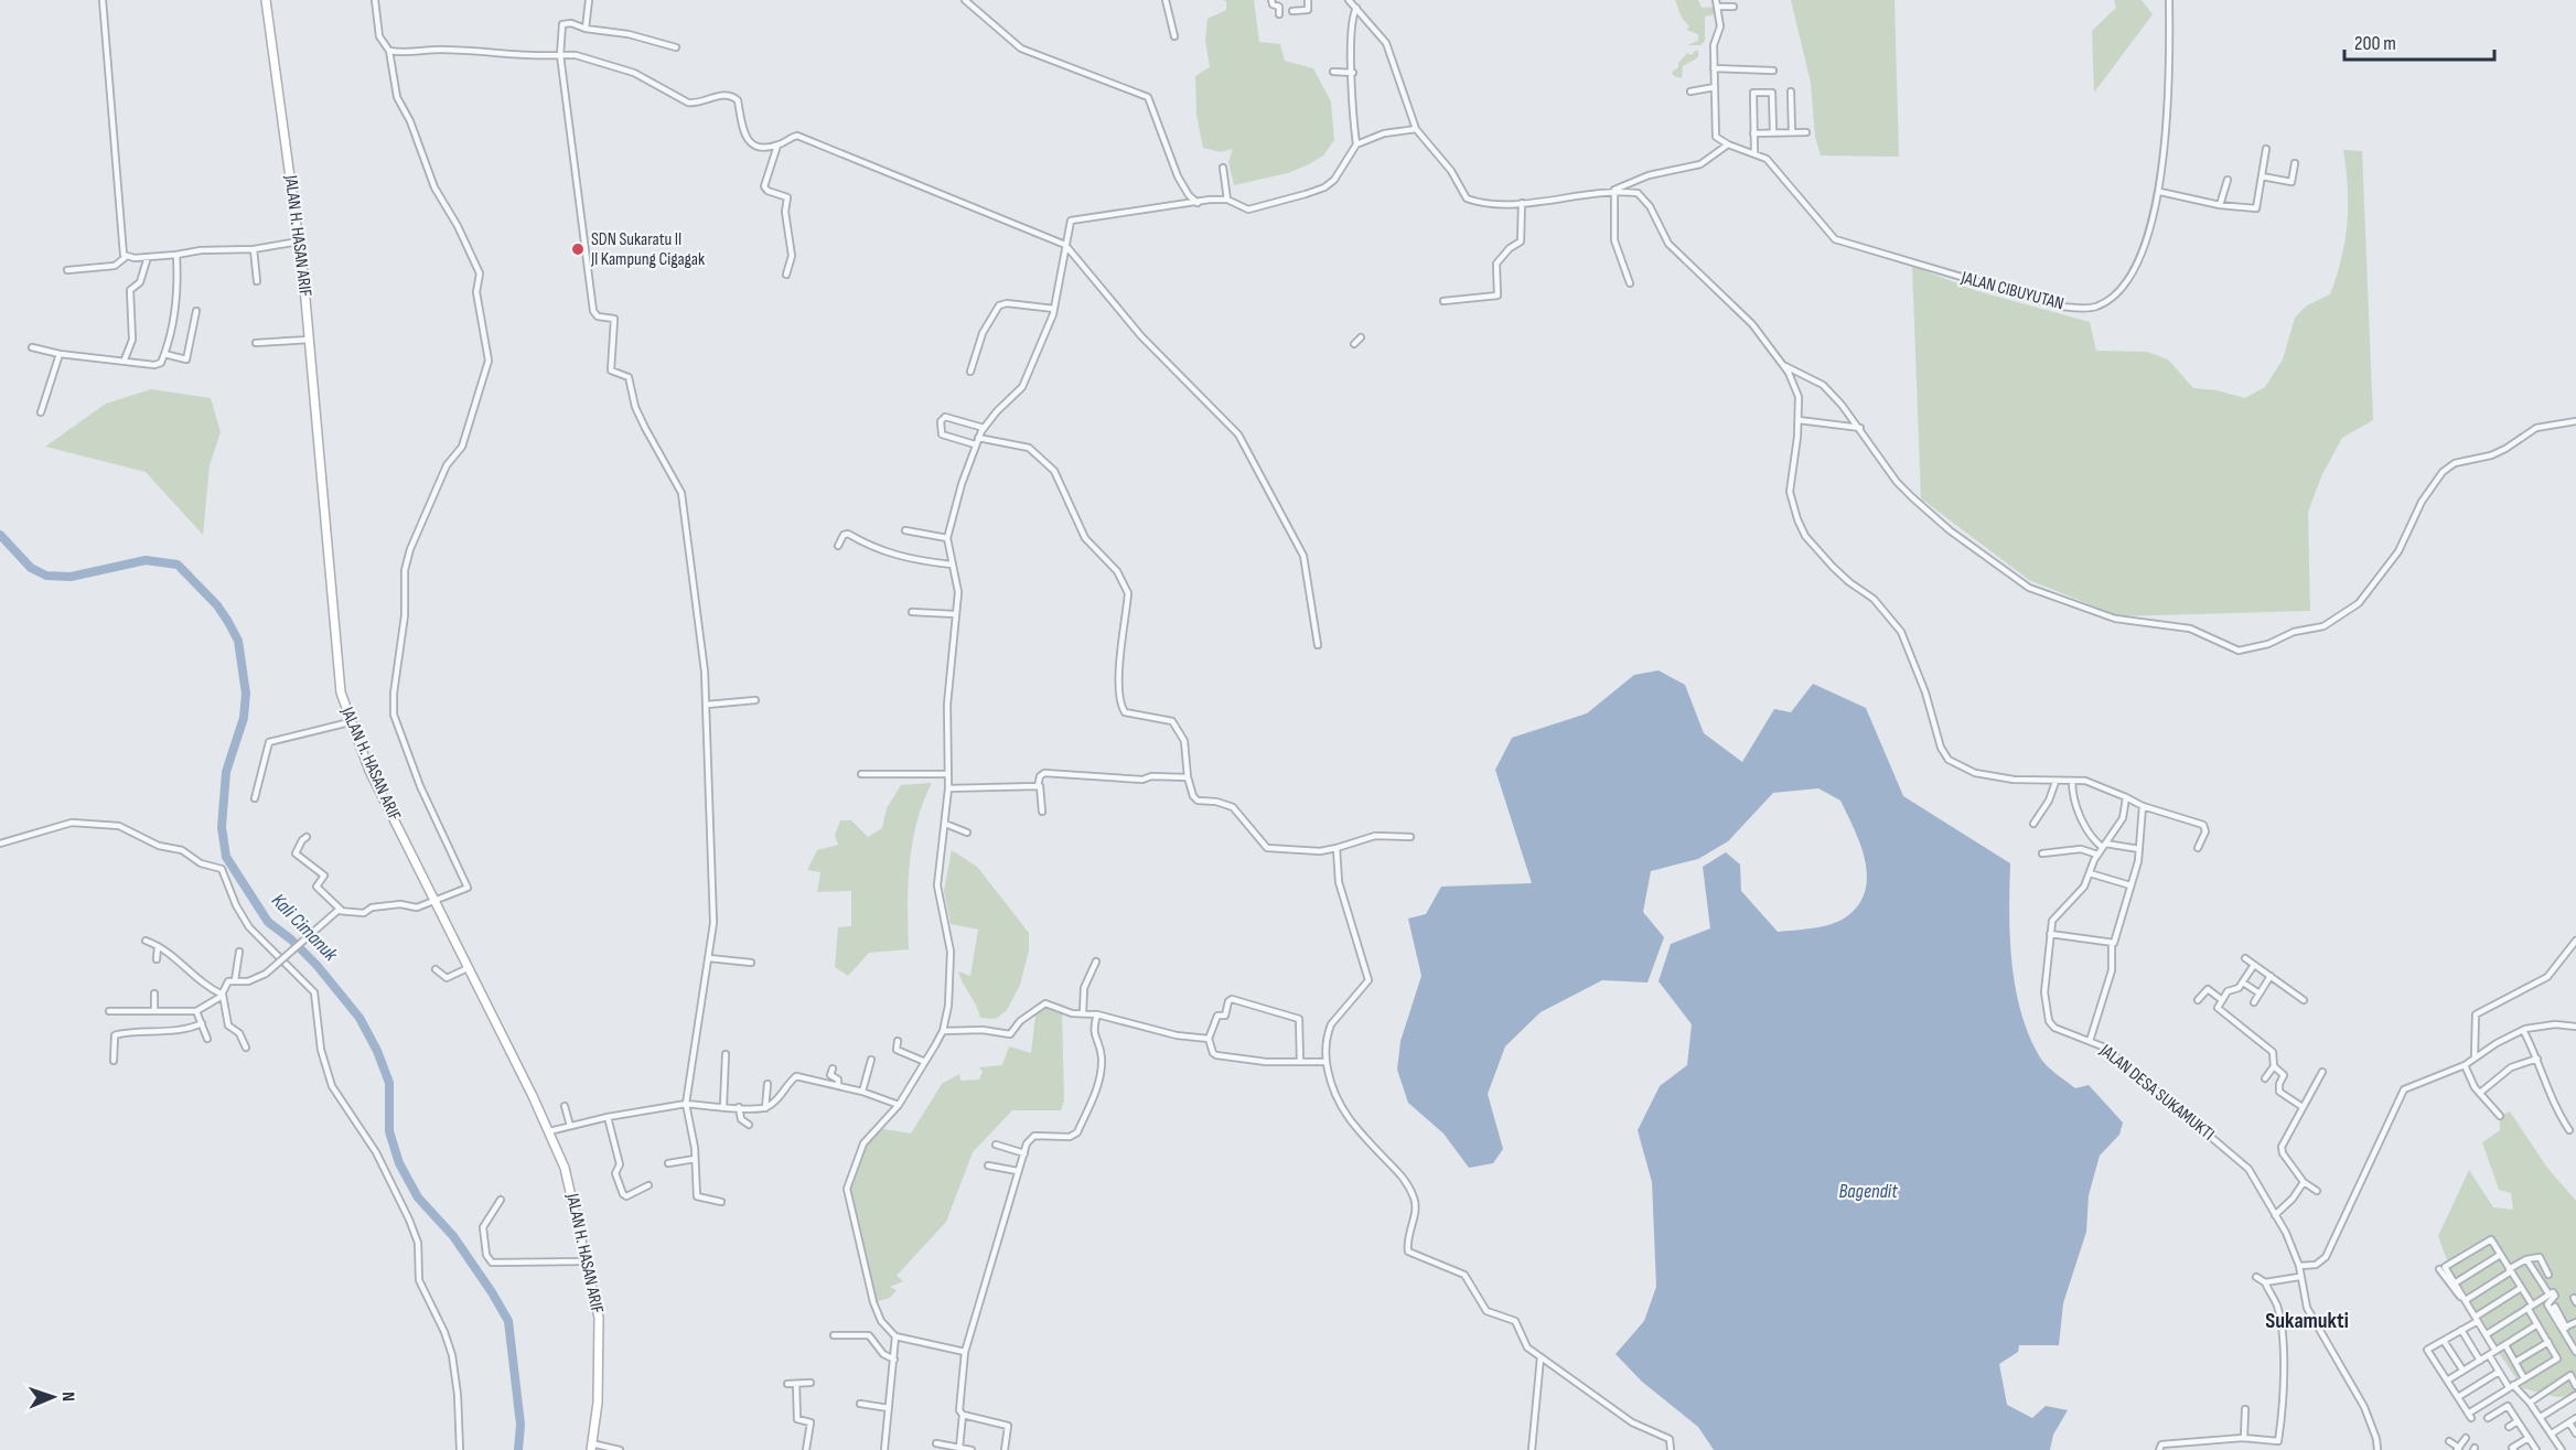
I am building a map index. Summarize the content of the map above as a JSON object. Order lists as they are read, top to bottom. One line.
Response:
{"streets":{"main road":["JALAN H. HASAN ARIF"],"street":["JALAN CIBUYUTAN","JALAN DESA SUKAMUKTI"]},"districts":["Sukamukti"],"water":["Kali Cimanuk","Bagendit"],"places":["SDN Sukaratu II Jl Kampung Cigagak"],"scale_bar":"200 m","north":"right"}
